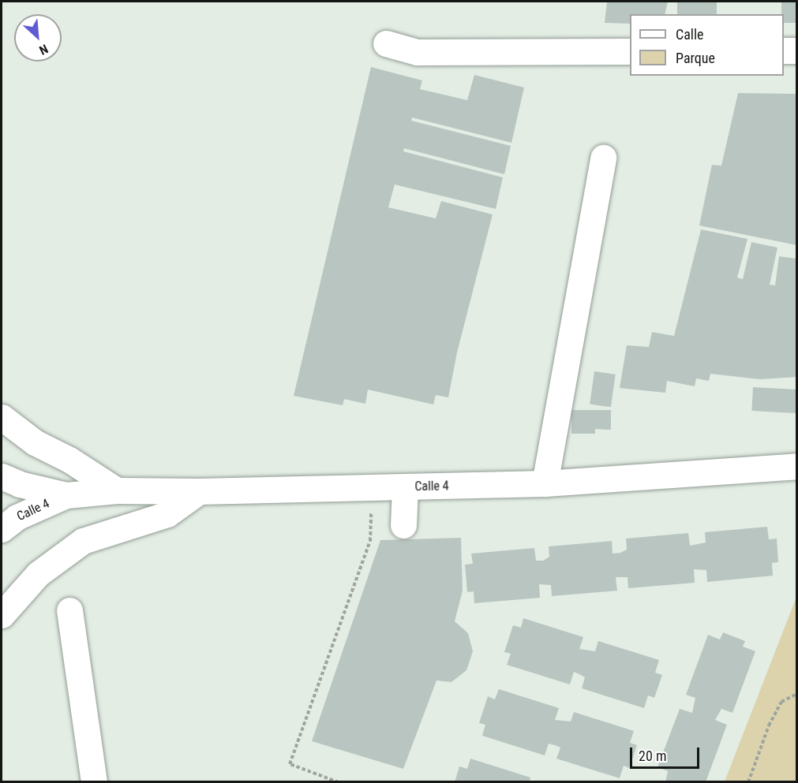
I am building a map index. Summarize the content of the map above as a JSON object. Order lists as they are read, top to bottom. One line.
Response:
{"streets":{"main road":["Calle 4"]},"legend":["Calle","Parque"],"scale_bar":"20 m","north":"bottom right"}
